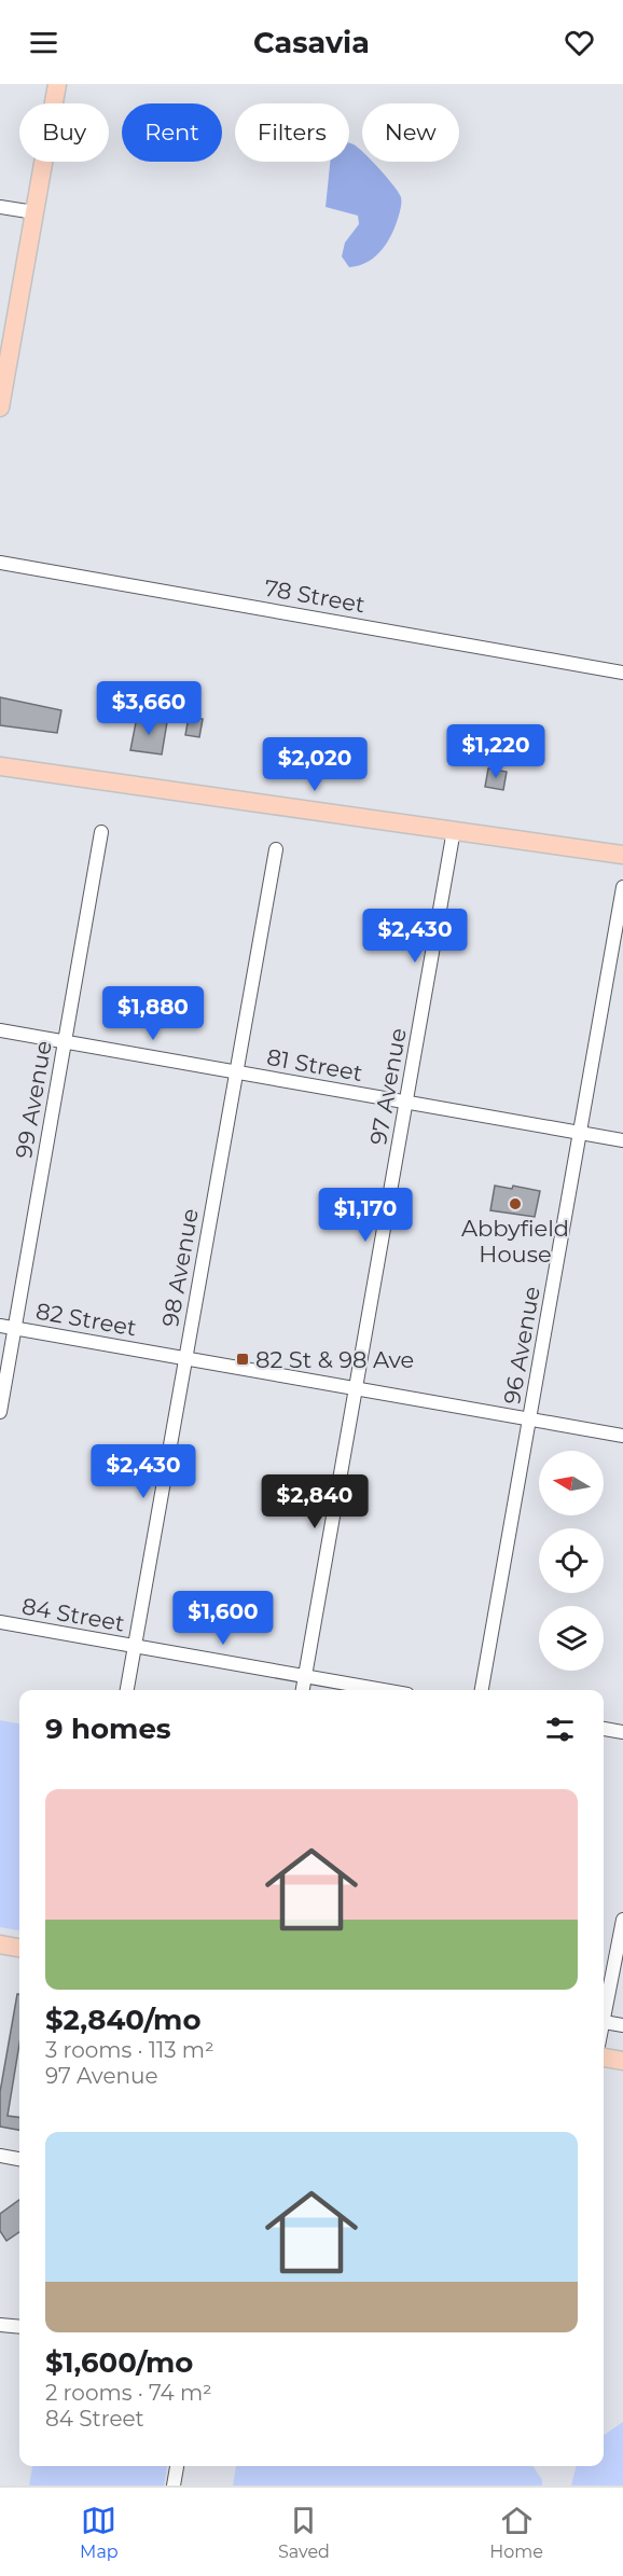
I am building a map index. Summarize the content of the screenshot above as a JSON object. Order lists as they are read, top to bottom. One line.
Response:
{"streets":{"street":["78 Street","81 Street","97 Avenue","99 Avenue","98 Avenue","82 Street","96 Avenue","84 Street"]},"crossings":[["81 Street","97 Avenue"],["81 Street","99 Avenue"],["81 Street","98 Avenue"],["81 Street","96 Avenue"],["97 Avenue","82 Street"],["97 Avenue","84 Street"],["99 Avenue","82 Street"],["98 Avenue","82 Street"],["98 Avenue","84 Street"],["82 Street","96 Avenue"]],"places":{"other":["Abbyfield House"],"transit":["82 St & 98 Ave"]},"north":"left","page":{"header":"Casavia","chip":["Buy","Rent","Filters","New"],"price":["$3,660","$1,220","$2,020","$2,430","$1,880","$1,170","$2,430","$2,840","$1,600"],"heading":"9 homes","list":[{"name":"$2,840/mo","note":"3 rooms · 113 m² · 97 Avenue"},{"name":"$1,600/mo","note":"2 rooms · 74 m² · 84 Street"}],"tabs":["Map","Saved","Home"]}}
